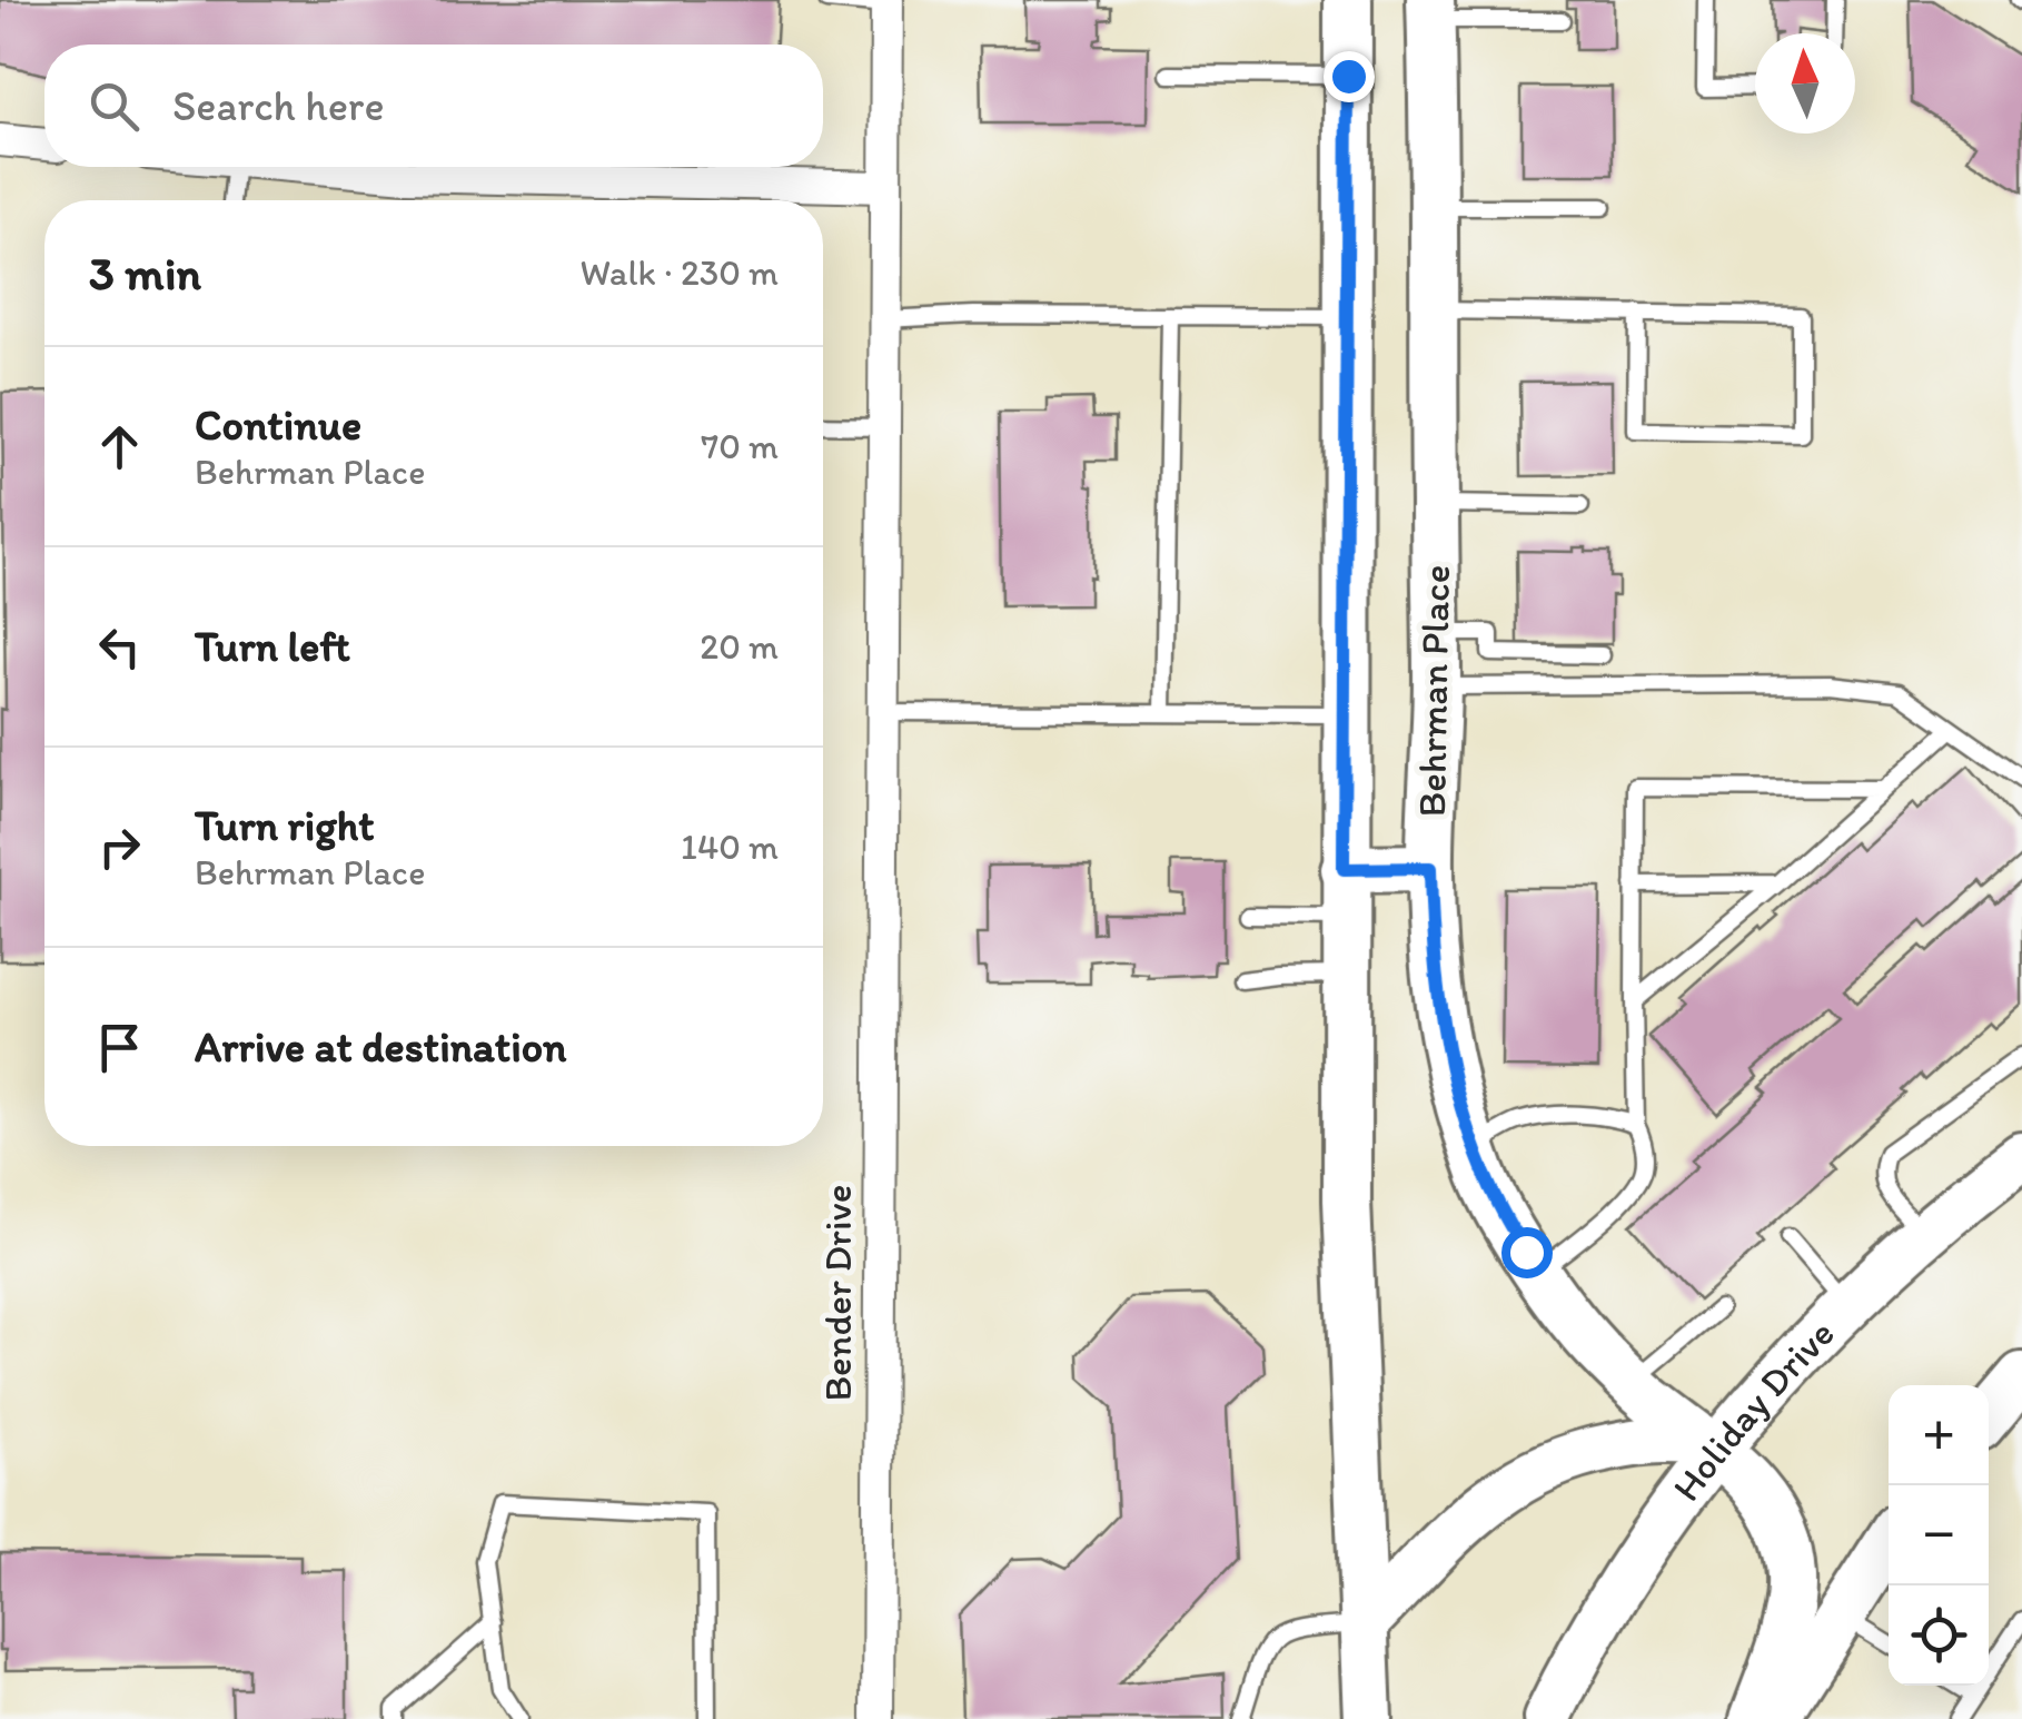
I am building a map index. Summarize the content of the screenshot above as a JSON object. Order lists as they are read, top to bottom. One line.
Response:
{"streets":{"main road":["Behrman Place","Holiday Drive"],"street":["Bender Drive"]},"crossings":[["Behrman Place","Holiday Drive"]],"north":"top","page":{"search":"Search here","heading":["3 min","Walk · 230 m"],"list":[["Continue","Behrman Place","70 m"],["Turn left","20 m"],["Turn right","Behrman Place","140 m"],"Arrive at destination"],"map_buttons":["+","−"]}}
